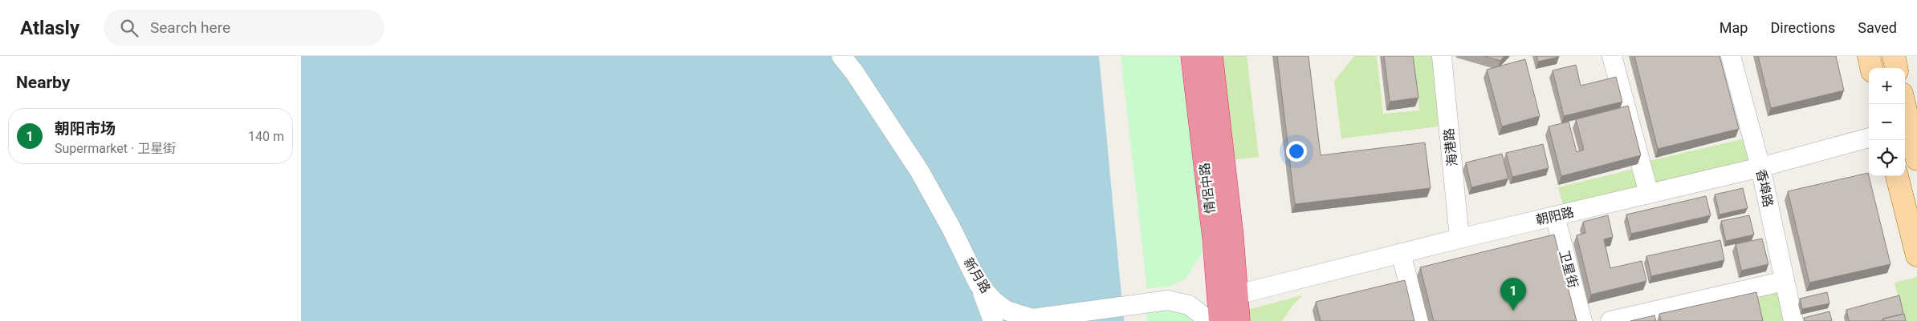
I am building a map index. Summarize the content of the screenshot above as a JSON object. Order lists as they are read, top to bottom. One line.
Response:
{"streets":{"highway":["情侶中路"],"street":["海港路","香埠路","朝阳路","卫星街","新月路"]},"crossings":[["海港路","朝阳路"],["情侶中路","朝阳路"],["香埠路","朝阳路"],["朝阳路","卫星街"]],"page":{"header":"Atlasly","search":"Search here","nav":["Map","Directions","Saved"],"heading":"Nearby","map_buttons":["+","−"],"list":[{"mark":"1","name":"朝阳市场","note":"Supermarket · 卫星街","value":"140 m"}],"pins":"1"}}
